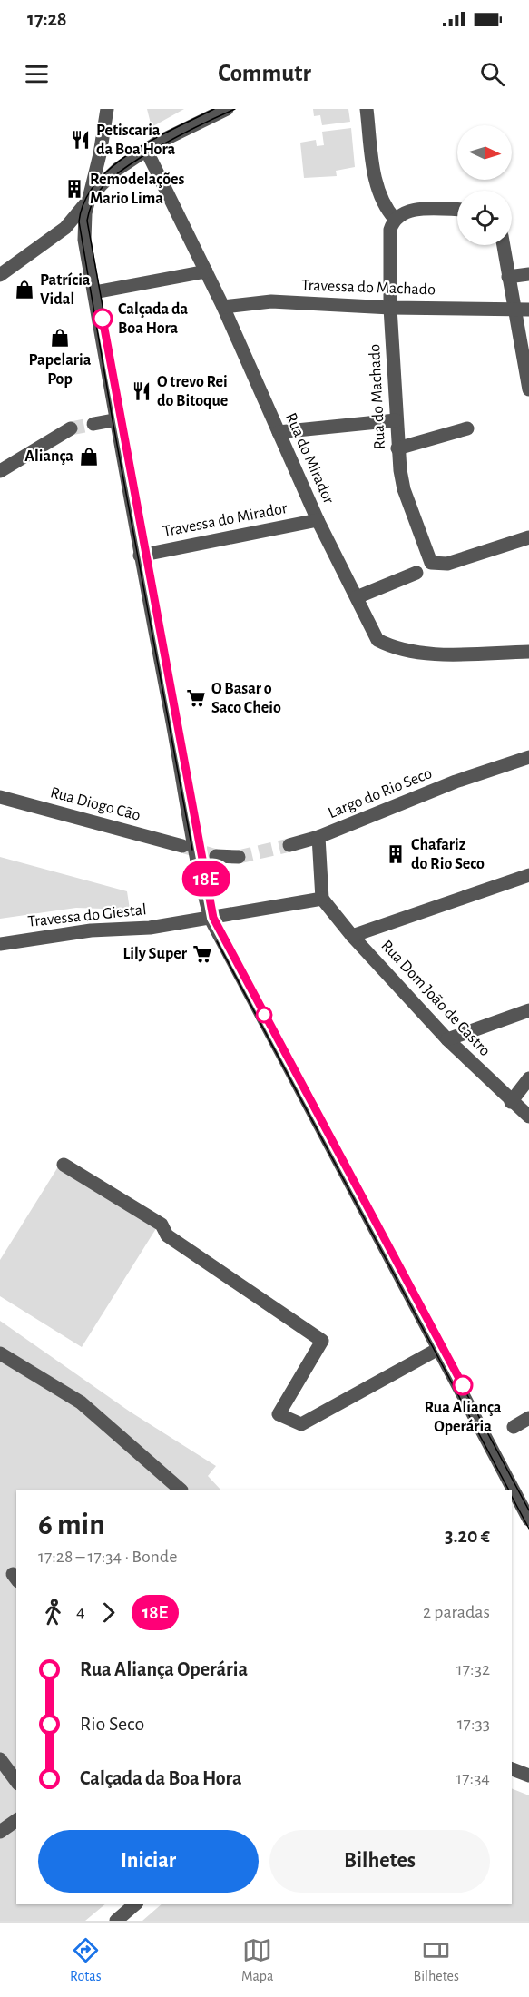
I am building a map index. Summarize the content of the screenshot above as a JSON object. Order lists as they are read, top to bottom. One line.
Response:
{"streets":{"street":["Travessa do Machado","Rua do Machado","Rua do Mirador","Travessa do Mirador","Largo do Rio Seco","Rua Diogo Cão","Travessa do Giestal","Rua Dom João de Castro"]},"crossings":[["Travessa do Machado","Rua do Machado"],["Travessa do Machado","Rua do Mirador"],["Rua do Mirador","Travessa do Mirador"],["Largo do Rio Seco","Rua Dom João de Castro"]],"places":{"restaurant":["Petiscaria da Boa Hora","O trevo Rei do Bitoque"],"building":["Remodelações Mario Lima","Chafariz do Rio Seco"],"shop":["Patrícia Vidal","Papelaria Pop","Aliança"],"other":["Calçada da Boa Hora","Rua Aliança Operária"],"supermarket":["O Basar o Saco Cheio","Lily Super"]},"lines":["tram line 18E"],"north":"right","page":{"status":"17:28","header":"Commutr","on_map":"18E","heading":["6 min","17:28 – 17:34 · Bonde","3.20 €"],"legs":["4","18E","2 paradas"],"list":[{"name":"Rua Aliança Operária","value":"17:32"},{"name":"Rio Seco","value":"17:33"},{"name":"Calçada da Boa Hora","value":"17:34"}],"buttons":["Iniciar","Bilhetes"],"tabs":["Rotas","Mapa","Bilhetes"]}}
